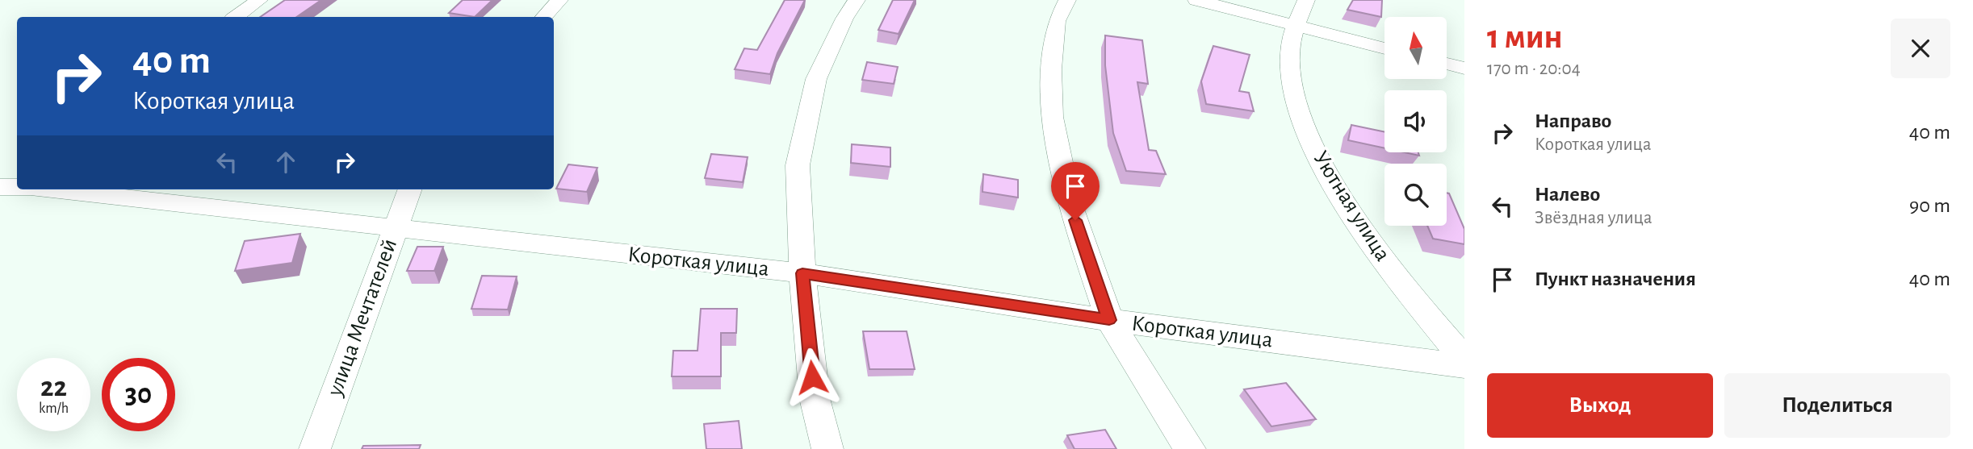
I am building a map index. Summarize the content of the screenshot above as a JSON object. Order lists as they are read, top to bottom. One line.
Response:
{"streets":{"street":["Уютная улица","Короткая улица","улица Мечтателей"]},"crossings":[["Короткая улица","улица Мечтателей"]],"north":"top","page":{"heading":["1 мин","170 m · 20:04"],"turn":["40 m","Короткая улица"],"list":[{"name":"Направо","note":"Короткая улица","value":"40 m"},{"name":"Налево","note":"Звёздная улица","value":"90 m"},{"name":"Пункт назначения","value":"40 m"}],"speed":"22 km/h","limit":"30","buttons":["Выход","Поделиться"]}}
